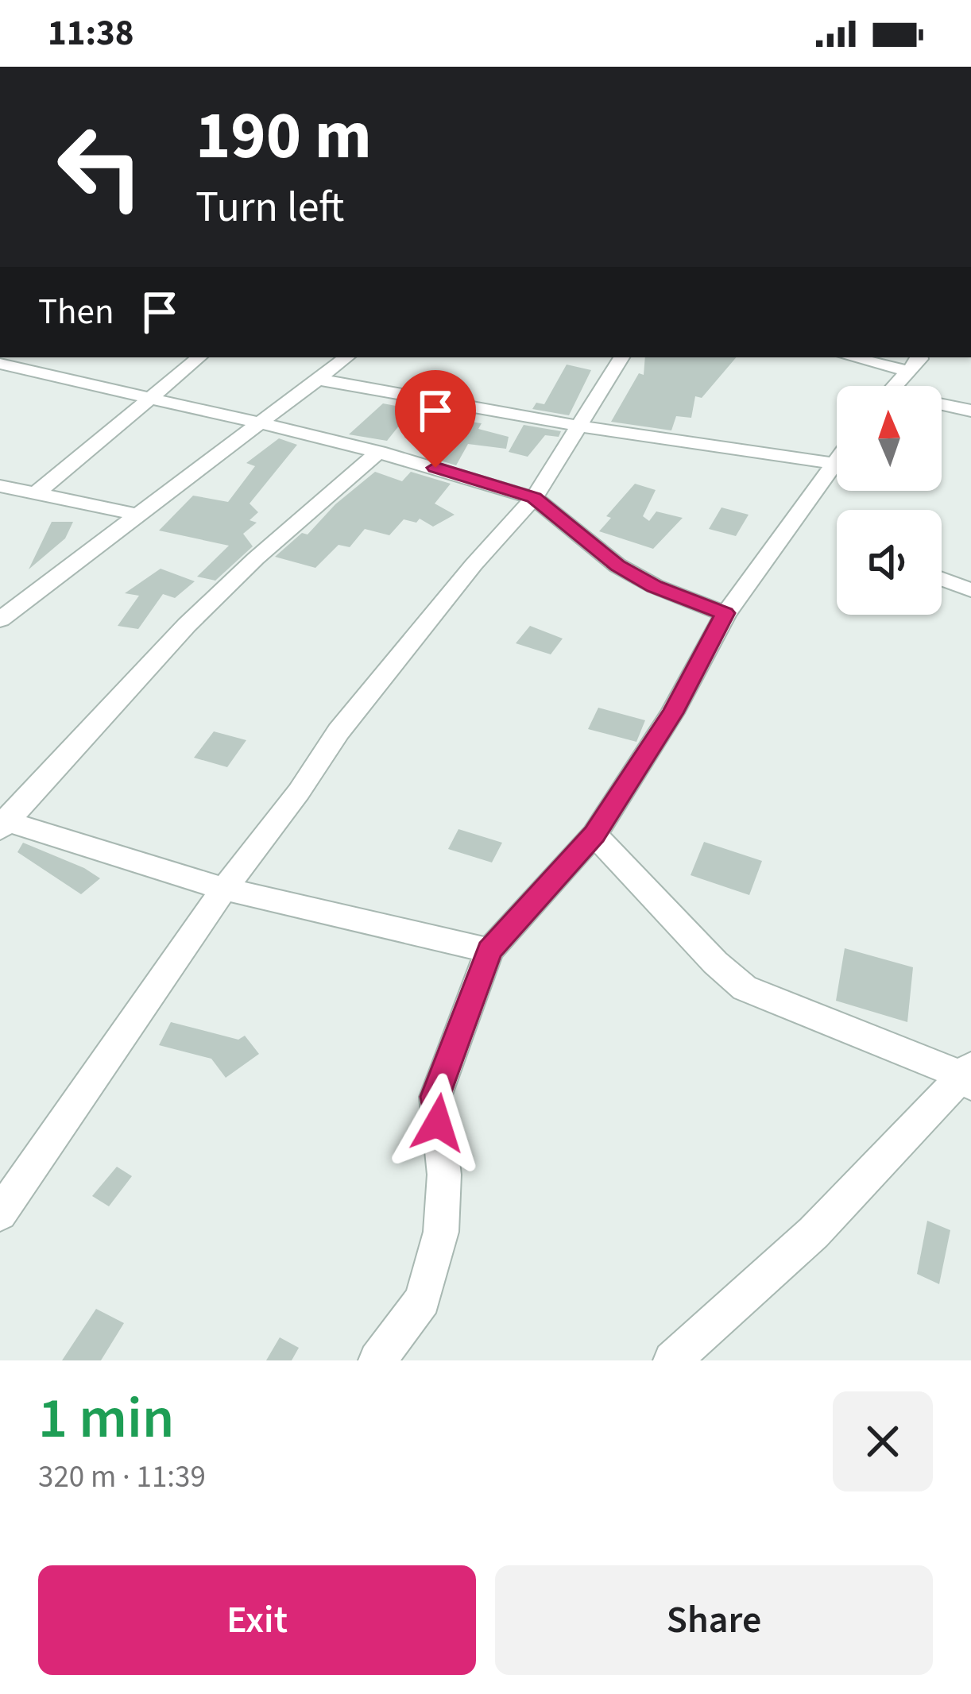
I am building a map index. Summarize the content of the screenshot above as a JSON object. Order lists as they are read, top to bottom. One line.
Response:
{"north":"top","page":{"status":"11:38","turn":["190 m","Turn left"],"then":"Then","heading":["1 min","320 m · 11:39"],"buttons":["Exit","Share"]}}
